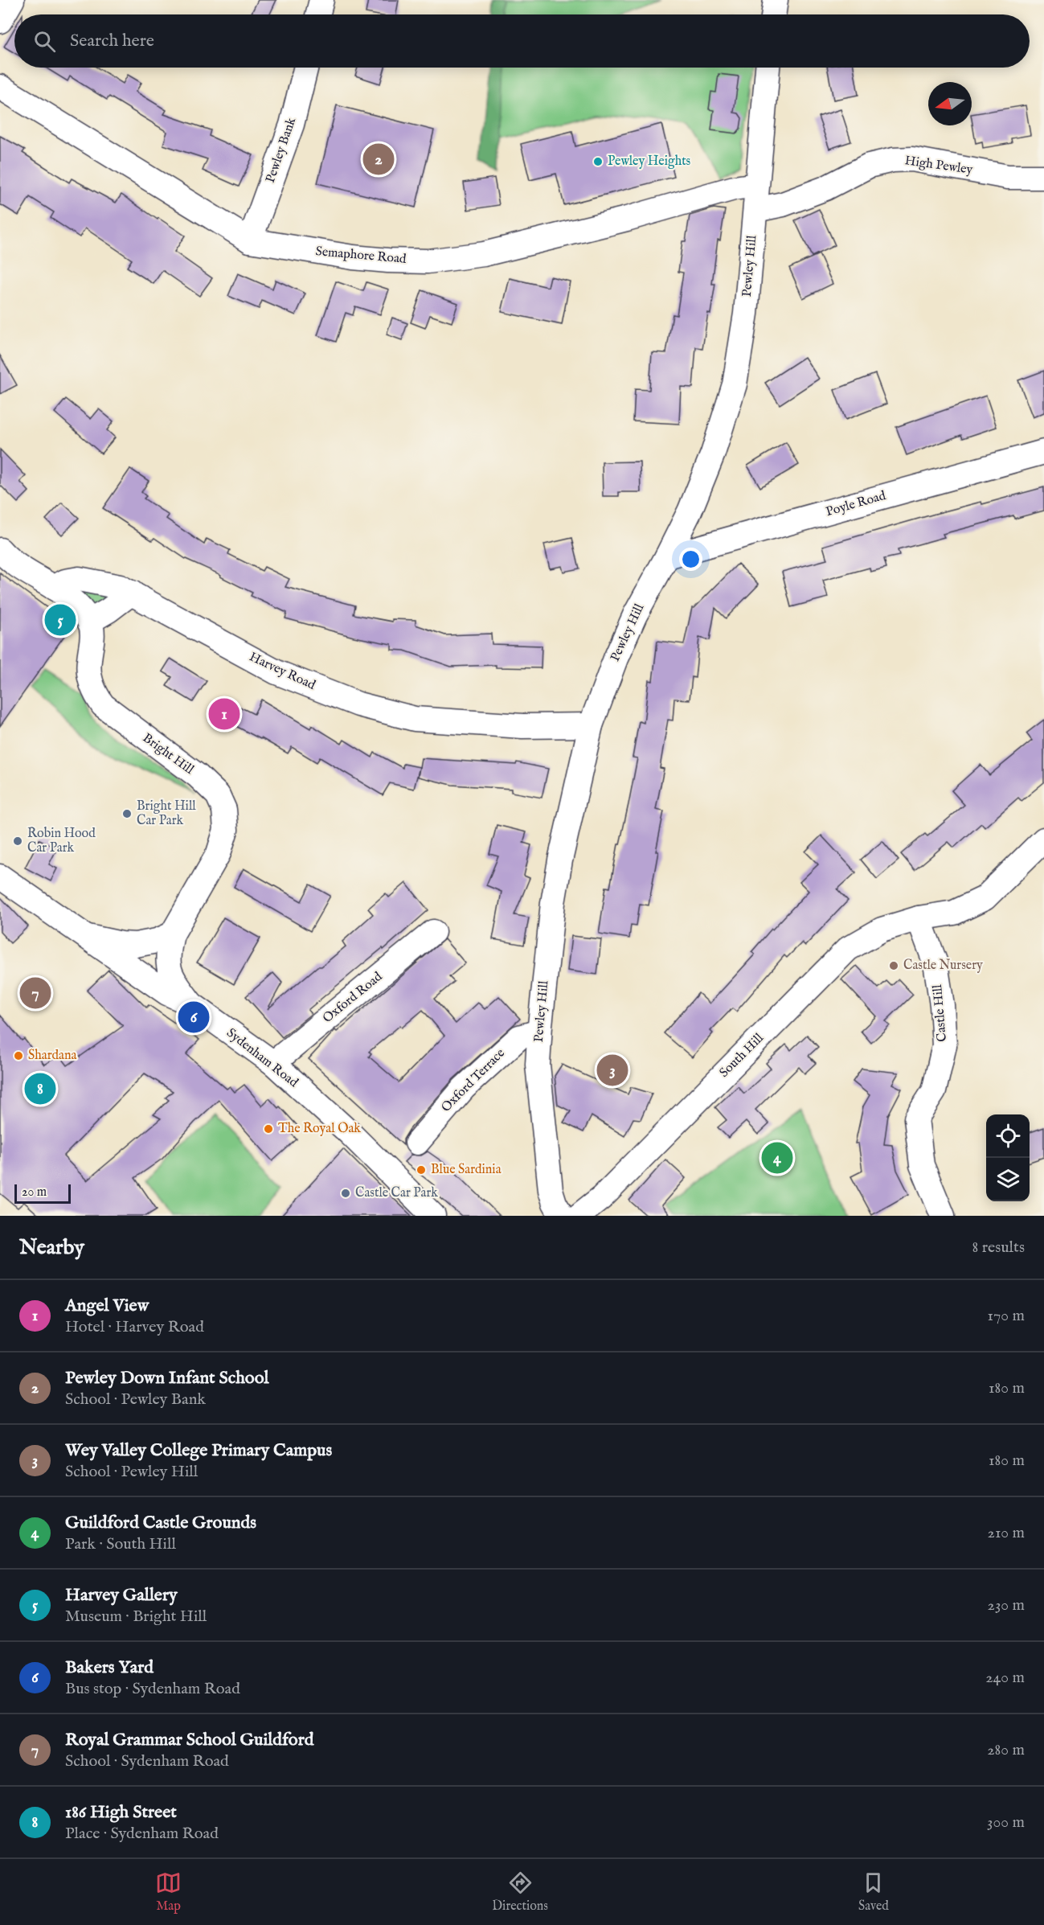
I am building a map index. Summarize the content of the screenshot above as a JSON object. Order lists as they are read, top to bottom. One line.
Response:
{"streets":{"street":["Pewley Bank","High Pewley","Semaphore Road","Pewley Hill","Poyle Road","Harvey Road","Bright Hill","Oxford Road","Castle Hill","South Hill","Sydenham Road","Oxford Terrace"]},"crossings":[["Pewley Bank","Semaphore Road"],["High Pewley","Pewley Hill"],["Semaphore Road","Pewley Hill"],["Pewley Hill","Poyle Road"],["Pewley Hill","Harvey Road"],["Pewley Hill","Oxford Terrace"],["Bright Hill","Sydenham Road"],["Oxford Road","Sydenham Road"],["Castle Hill","South Hill"]],"places":["Pewley Heights","Bright Hill Car Park","Robin Hood Car Park","Castle Nursery","Shardana","The Royal Oak","Blue Sardinia","Castle Car Park"],"scale_bar":"20 m","north":"left","page":{"search":"Search here","pins":["2","5","1","7","6","3","8","4"],"scale":"20 m","heading":["Nearby","8 results"],"list":[{"mark":"1","name":"Angel View","note":"Hotel · Harvey Road","value":"170 m"},{"mark":"2","name":"Pewley Down Infant School","note":"School · Pewley Bank","value":"180 m"},{"mark":"3","name":"Wey Valley College Primary Campus","note":"School · Pewley Hill","value":"180 m"},{"mark":"4","name":"Guildford Castle Grounds","note":"Park · South Hill","value":"210 m"},{"mark":"5","name":"Harvey Gallery","note":"Museum · Bright Hill","value":"230 m"},{"mark":"6","name":"Bakers Yard","note":"Bus stop · Sydenham Road","value":"240 m"},{"mark":"7","name":"Royal Grammar School Guildford","note":"School · Sydenham Road","value":"280 m"},{"mark":"8","name":"186 High Street","note":"Place · Sydenham Road","value":"300 m"}],"nav":["Map","Directions","Saved"]}}
